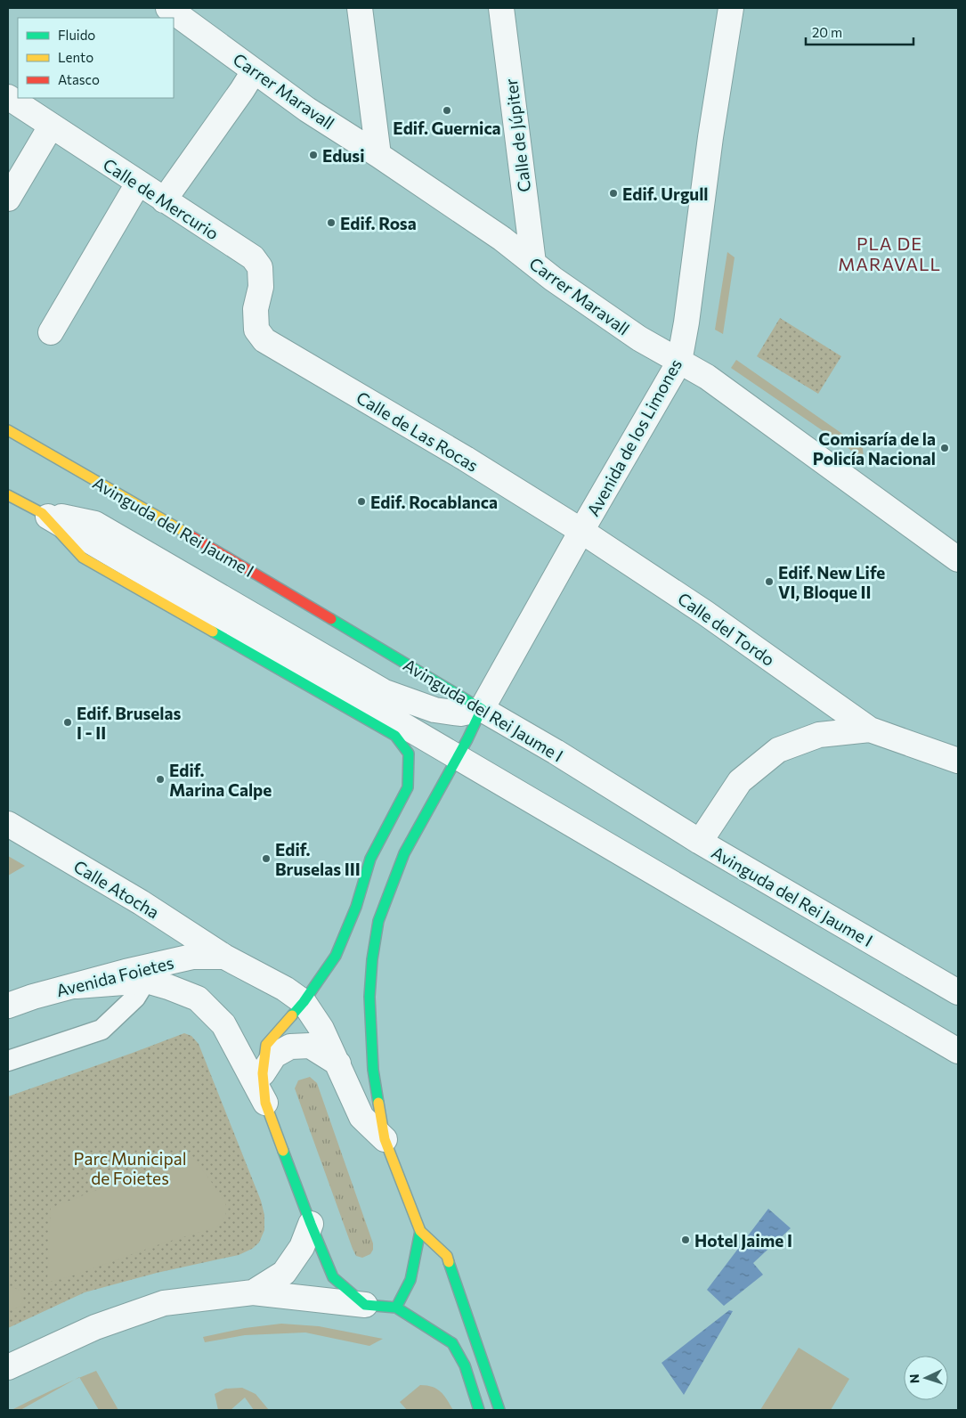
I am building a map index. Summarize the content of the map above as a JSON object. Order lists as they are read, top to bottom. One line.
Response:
{"streets":{"main road":["Avinguda del Rei Jaume I"],"street":["Carrer Maravall","Calle de Júpiter","Calle de Mercurio","Calle de Las Rocas","Avenida de los Limones","Calle del Tordo","Calle Atocha","Avenida Foietes"]},"crossings":[["Carrer Maravall","Calle de Júpiter"],["Carrer Maravall","Avenida de los Limones"],["Calle de Mercurio","Calle de Las Rocas"],["Calle de Las Rocas","Avenida de los Limones"],["Calle de Las Rocas","Calle del Tordo"],["Avenida de los Limones","Avinguda del Rei Jaume I"],["Avenida de los Limones","Calle del Tordo"],["Avinguda del Rei Jaume I","Calle del Tordo"],["Calle Atocha","Avenida Foietes"]],"districts":["PLA DE MARAVALL"],"parks":["Parc Municipal de Foietes"],"places":["Edif. Guernica","Edusi","Edif. Urgull","Edif. Rosa","Comisaría de la Policía Nacional","Edif. Rocablanca","Edif. New Life VI, Bloque II","Edif. Bruselas I - II","Edif. Marina Calpe","Edif. Bruselas III","Hotel Jaime I"],"legend":["Fluido","Lento","Atasco"],"scale_bar":"20 m","north":"left"}
